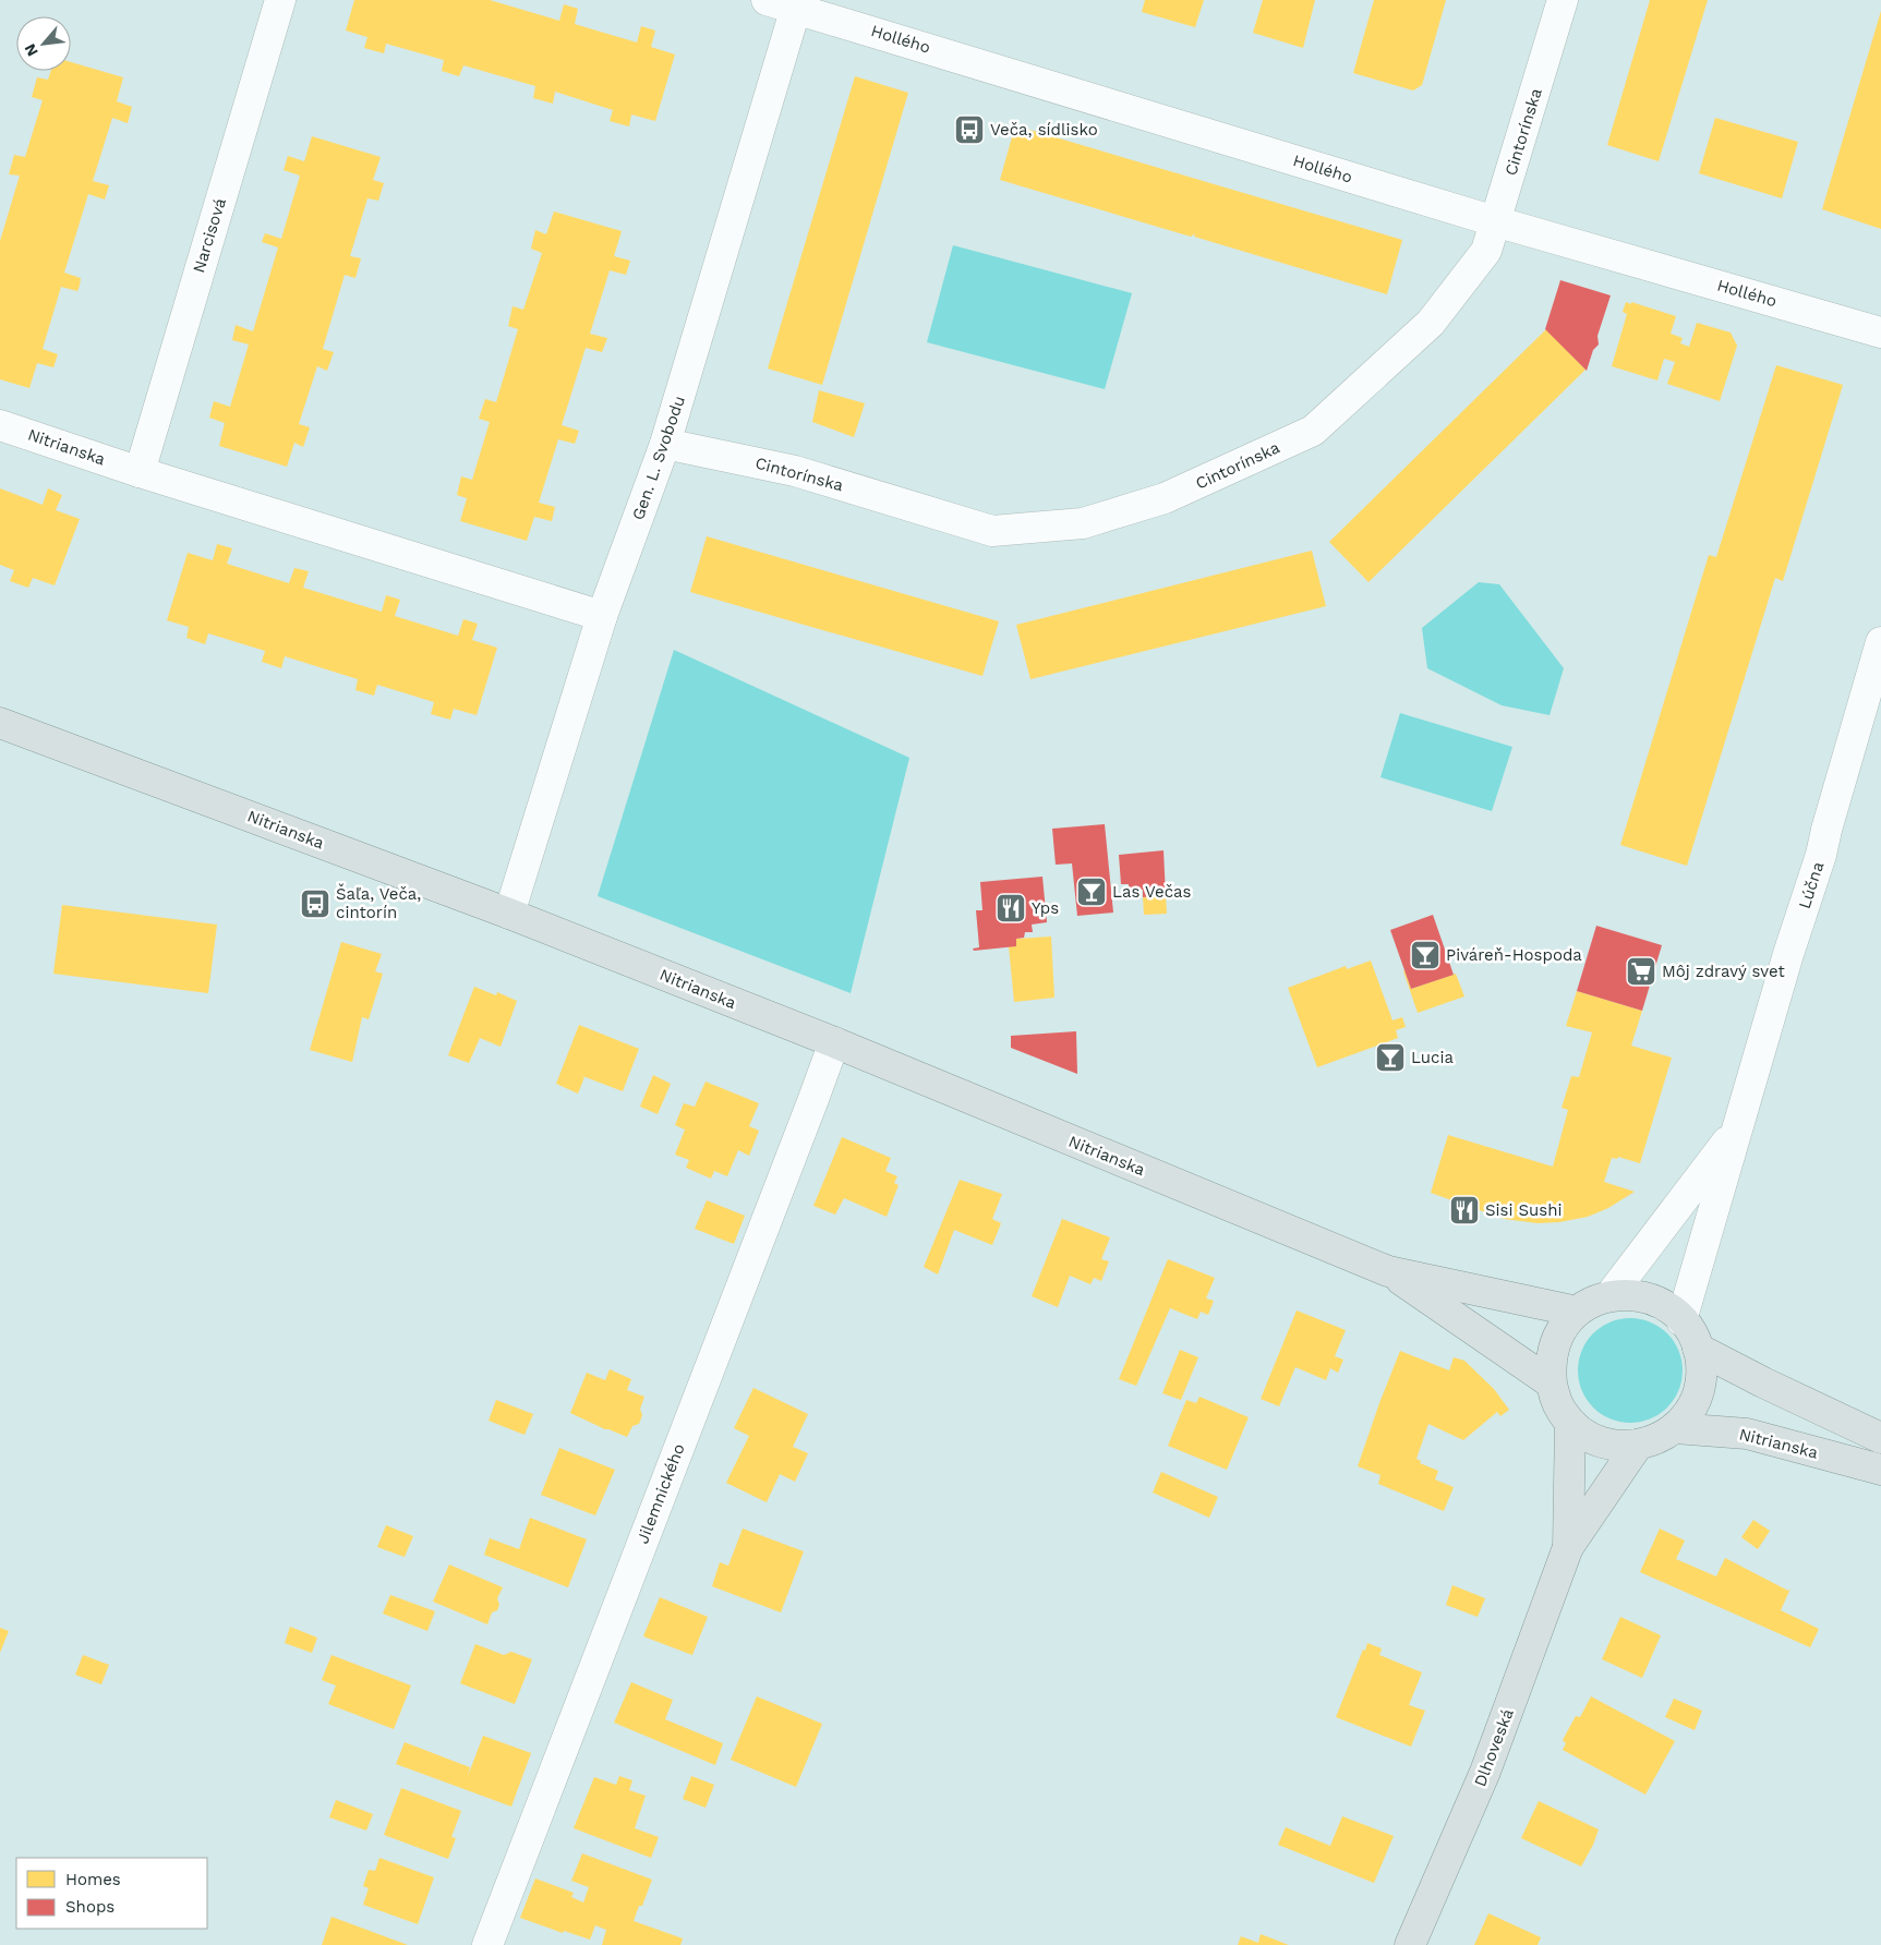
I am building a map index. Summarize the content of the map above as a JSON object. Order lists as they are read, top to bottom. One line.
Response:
{"streets":{"main road":["Nitrianska","Dlhoveská"],"street":["Hollého","Cintorínska","Narcisová","Gen. L. Svobodu","Lúčna","Jilemnického"]},"crossings":[["Hollého","Cintorínska"],["Hollého","Gen. L. Svobodu"],["Cintorínska","Gen. L. Svobodu"],["Narcisová","Nitrianska"],["Nitrianska","Gen. L. Svobodu"],["Nitrianska","Lúčna"],["Nitrianska","Jilemnického"],["Nitrianska","Dlhoveská"],["Lúčna","Dlhoveská"]],"places":{"bus stop":["Veča, sídlisko","Šaľa, Veča, cintorín"],"bar":["Las Večas","Piváreň-Hospoda","Lucia"],"restaurant":["Yps","Sisi Sushi"],"supermarket":["Môj zdravý svet"]},"legend":["Homes","Shops"],"north":"bottom left"}
